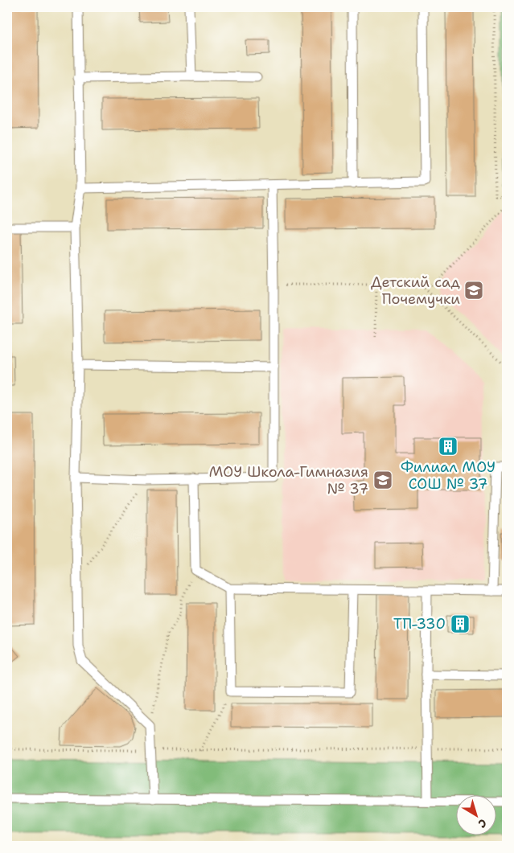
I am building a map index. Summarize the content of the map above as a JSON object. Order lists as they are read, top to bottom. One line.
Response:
{"places":{"school or university":["Детский сад Почемучки","МОУ Школа-Гимназия № 37"],"building":["Филиал МОУ СОШ № 37","ТП-330"]},"north":"bottom right"}
